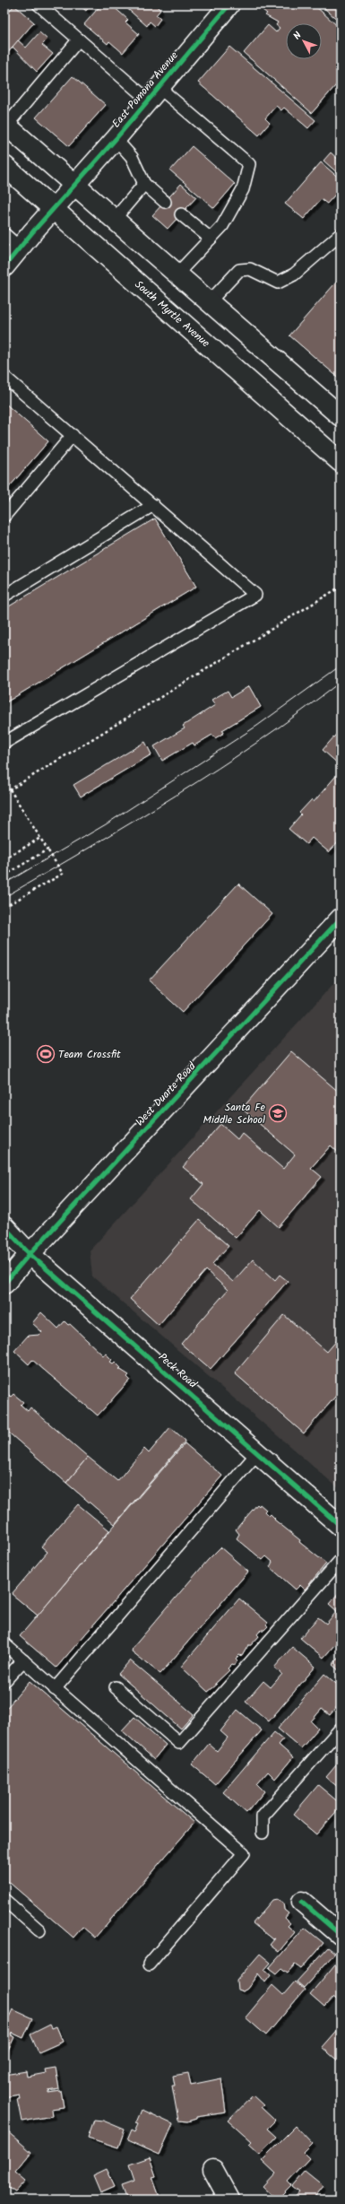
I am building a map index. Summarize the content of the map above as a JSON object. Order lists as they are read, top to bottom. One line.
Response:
{"streets":{"main road":["East Pomona Avenue","South Myrtle Avenue","West Duarte Road","Peck Road"]},"crossings":[["East Pomona Avenue","South Myrtle Avenue"],["West Duarte Road","Peck Road"]],"places":{"sports":["Team Crossfit"],"school or university":["Santa Fe Middle School"]},"north":"top left"}
